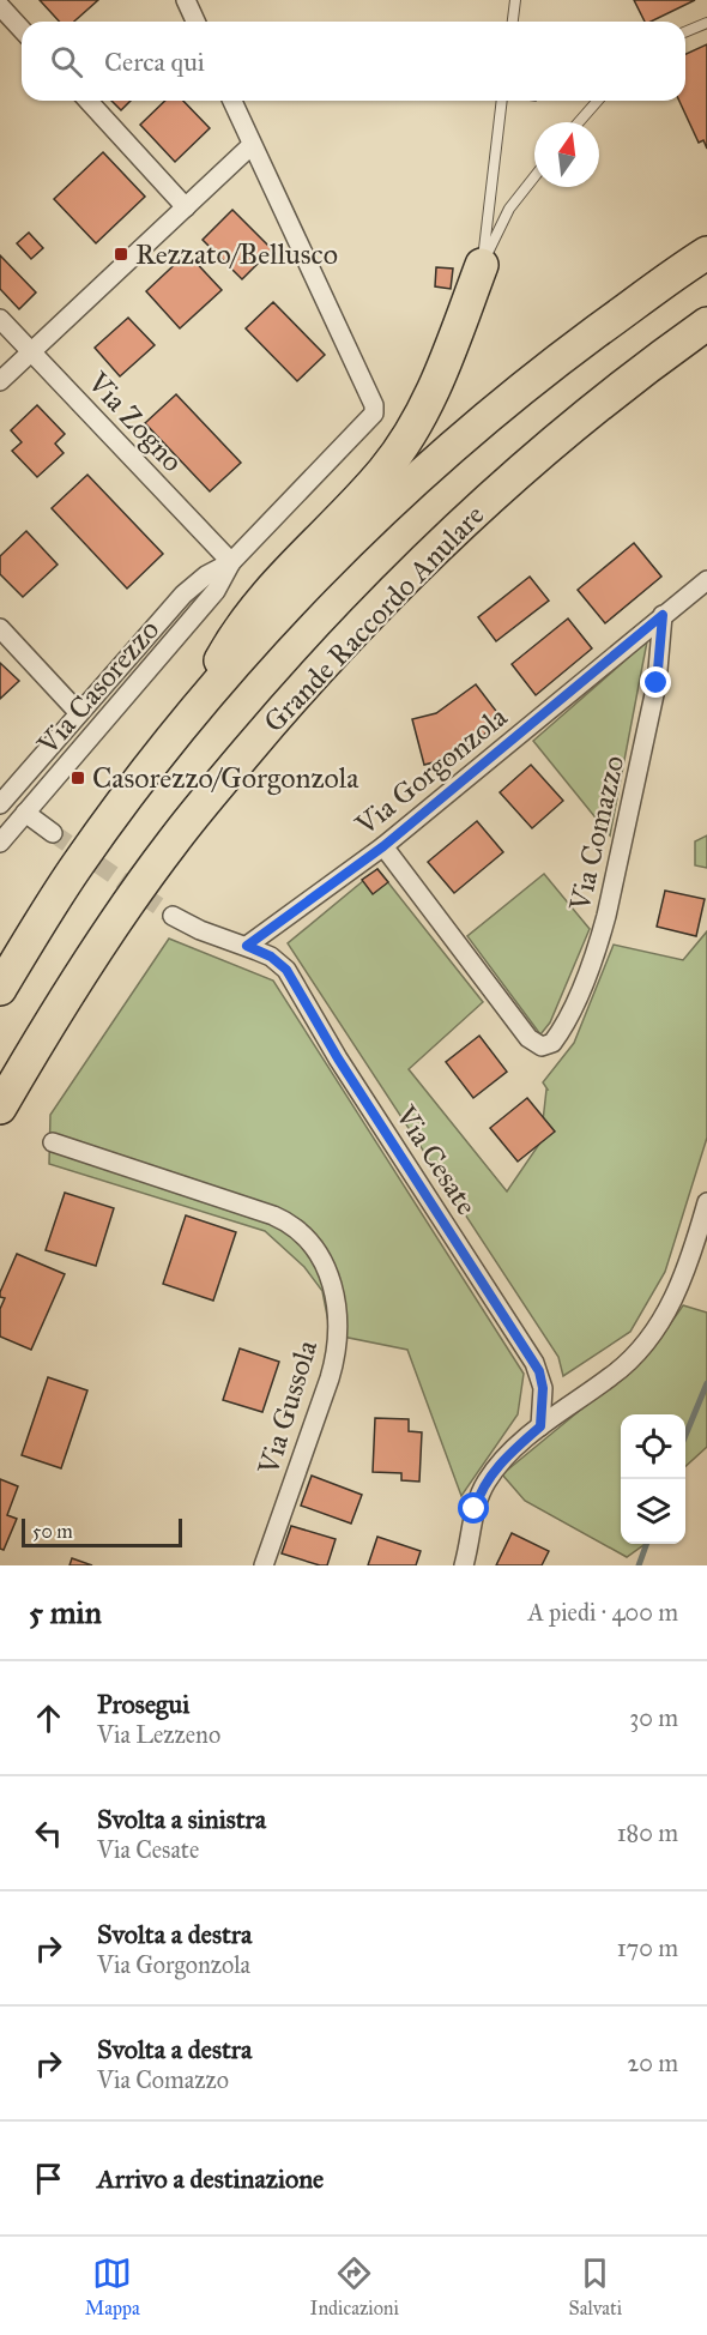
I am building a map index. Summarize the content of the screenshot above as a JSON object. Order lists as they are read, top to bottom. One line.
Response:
{"streets":{"highway":["Grande Raccordo Anulare"],"street":["Via Zogno","Via Casorezzo","Via Gorgonzola","Via Comazzo","Via Cesate","Via Gussola"]},"crossings":[["Via Zogno","Via Casorezzo"],["Via Gorgonzola","Via Comazzo"],["Via Gorgonzola","Via Cesate"]],"places":{"transit":["Rezzato/Bellusco","Casorezzo/Gorgonzola"]},"scale_bar":"50 m","north":"top","page":{"search":"Cerca qui","scale":"50 m","heading":["5 min","A piedi · 400 m"],"list":[["Prosegui","Via Lezzeno","30 m"],["Svolta a sinistra","Via Cesate","180 m"],["Svolta a destra","Via Gorgonzola","170 m"],["Svolta a destra","Via Comazzo","20 m"],"Arrivo a destinazione"],"nav":["Mappa","Indicazioni","Salvati"]}}
